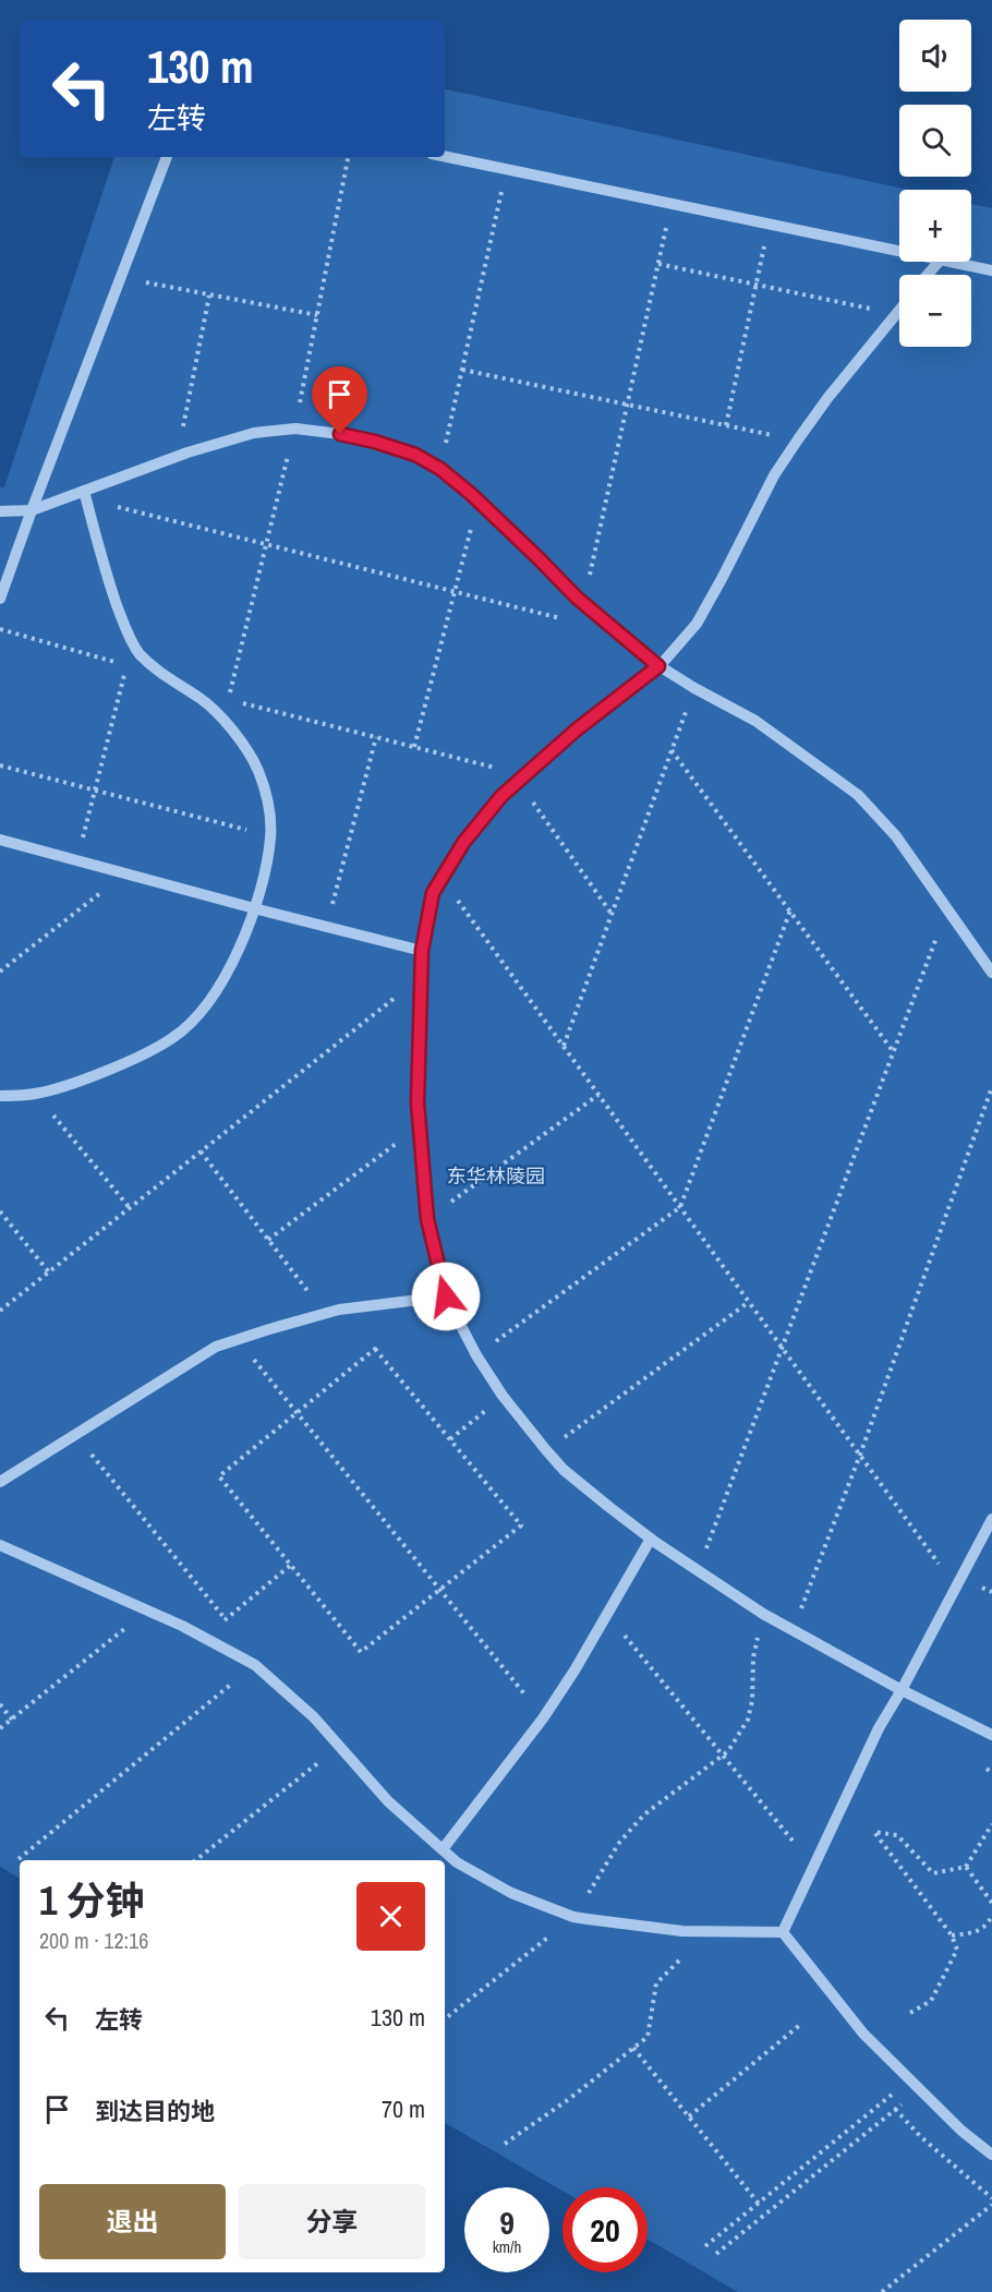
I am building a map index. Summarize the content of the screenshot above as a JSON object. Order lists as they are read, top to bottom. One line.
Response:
{"parks":["东华林陵园"],"page":{"map_buttons":["+","−"],"turn":["130 m","左转"],"heading":["1 分钟","200 m · 12:16"],"list":[{"name":"左转","value":"130 m"},{"name":"到达目的地","value":"70 m"}],"buttons":["退出","分享"],"speed":"9 km/h","limit":"20"}}
